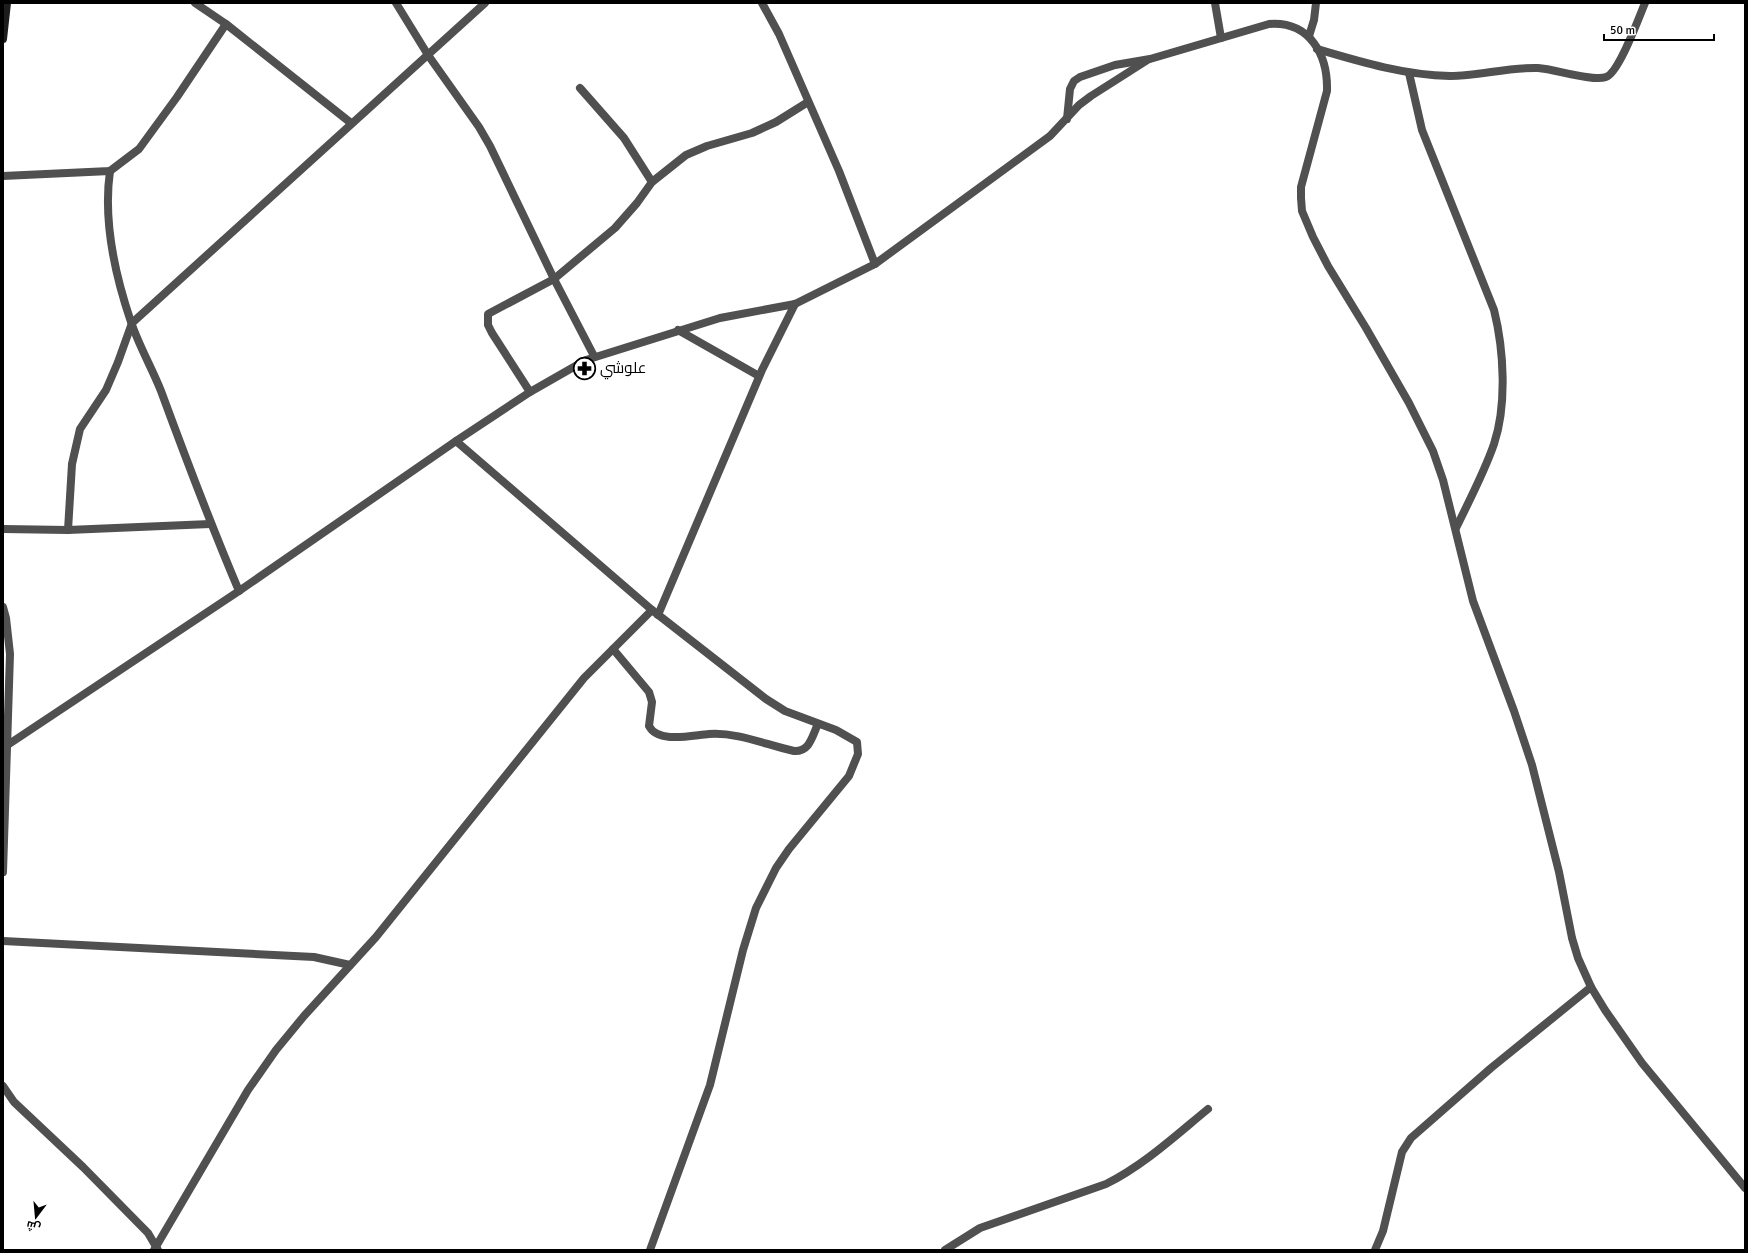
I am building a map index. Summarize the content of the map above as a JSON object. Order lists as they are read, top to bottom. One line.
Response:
{"places":{"pharmacy":["علوشي"]},"scale_bar":"50 m","north":"bottom"}
